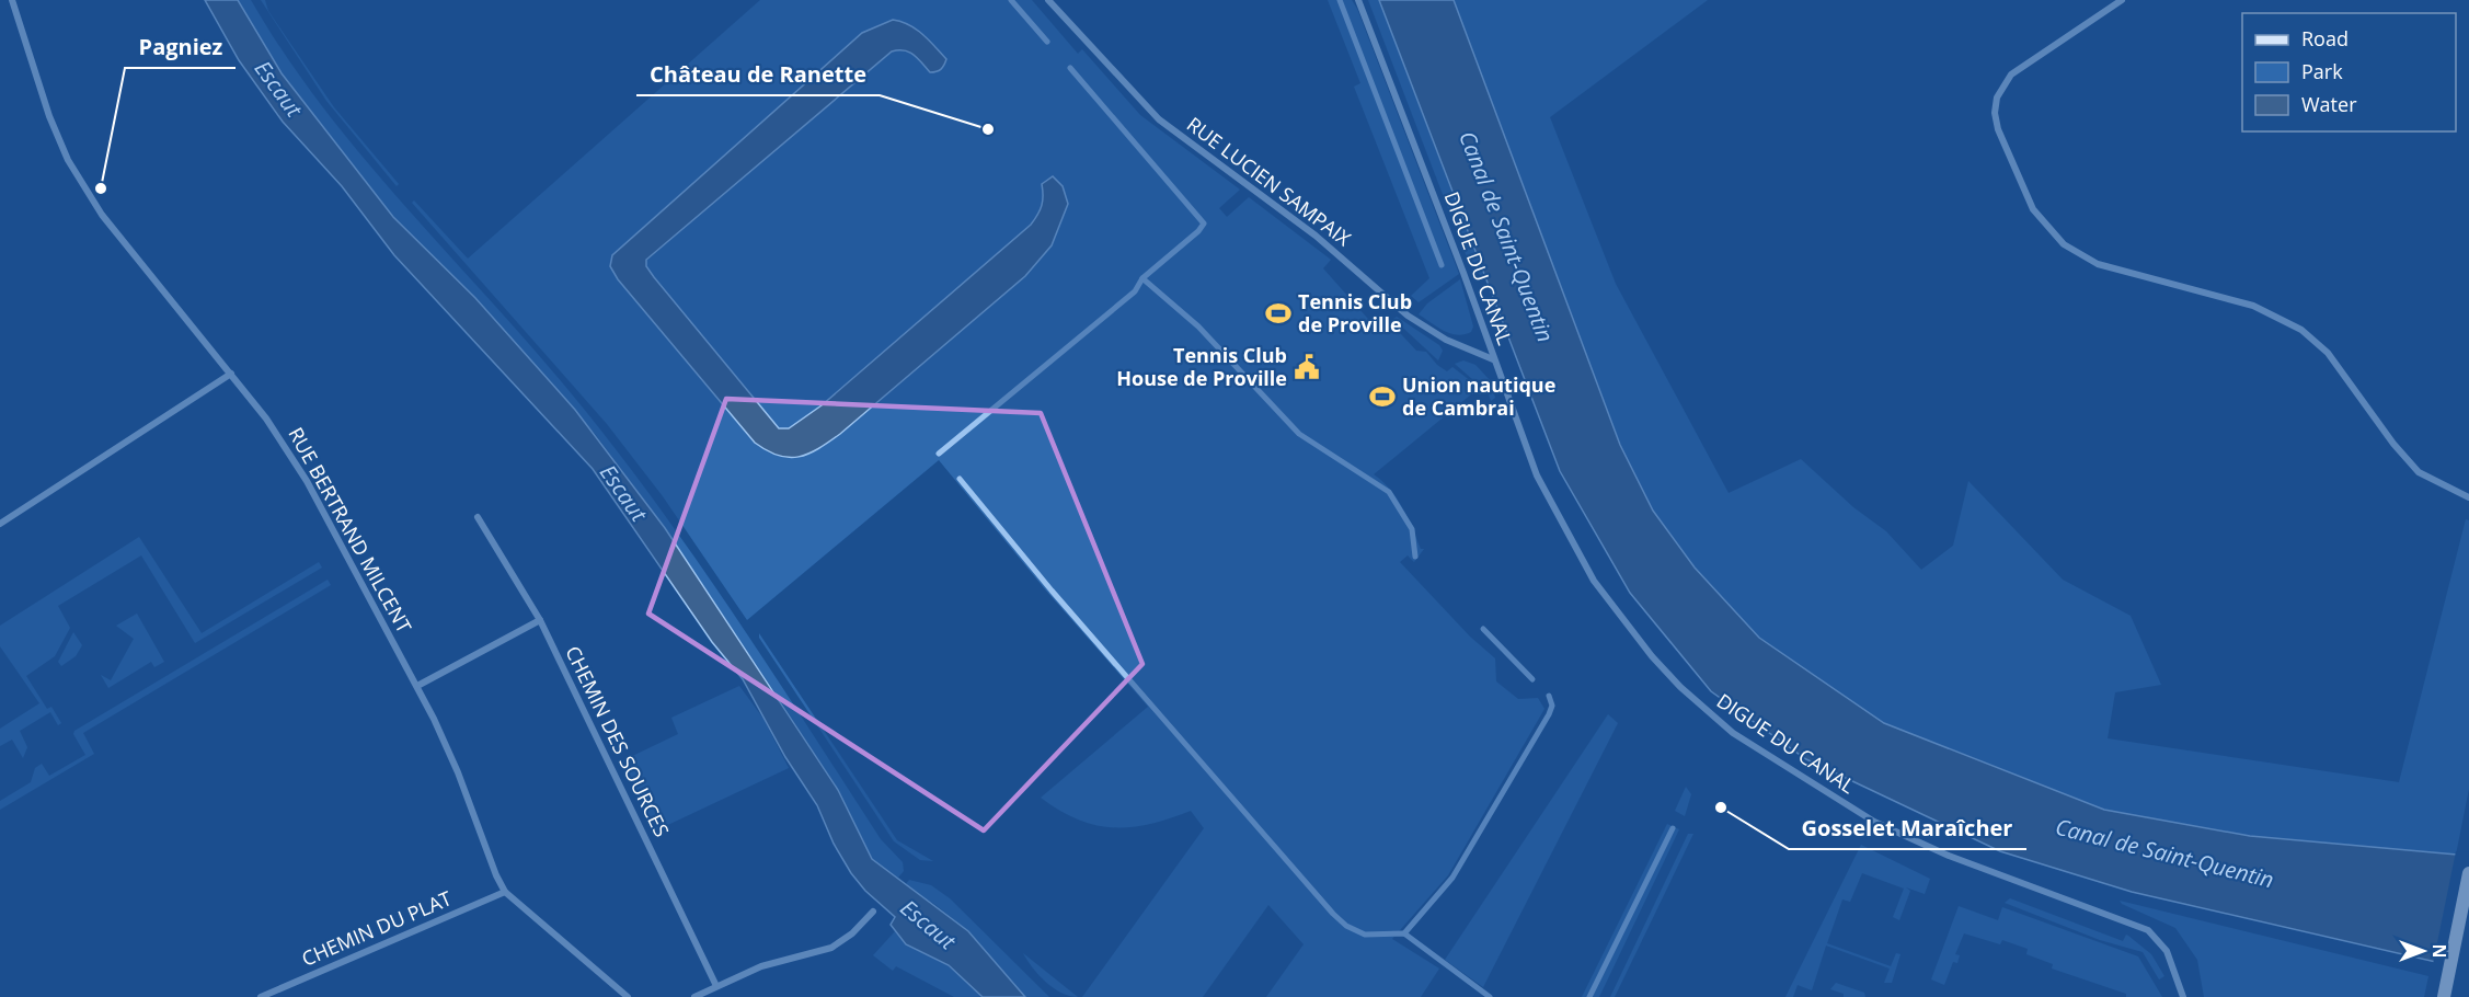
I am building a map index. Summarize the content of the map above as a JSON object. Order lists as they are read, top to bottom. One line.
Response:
{"streets":{"street":["RUE LUCIEN SAMPAIX","DIGUE DU CANAL","RUE BERTRAND MILCENT","CHEMIN DES SOURCES","CHEMIN DU PLAT"]},"crossings":[["RUE LUCIEN SAMPAIX","DIGUE DU CANAL"],["RUE BERTRAND MILCENT","CHEMIN DU PLAT"]],"water":["Escaut","Canal de Saint-Quentin"],"places":{"other":["Château de Ranette","Pagniez","Gosselet Maraîcher"],"sports":["Tennis Club de Proville","Union nautique de Cambrai"],"public building":["Tennis Club House de Proville"]},"legend":["Road","Park","Water"],"north":"right"}
